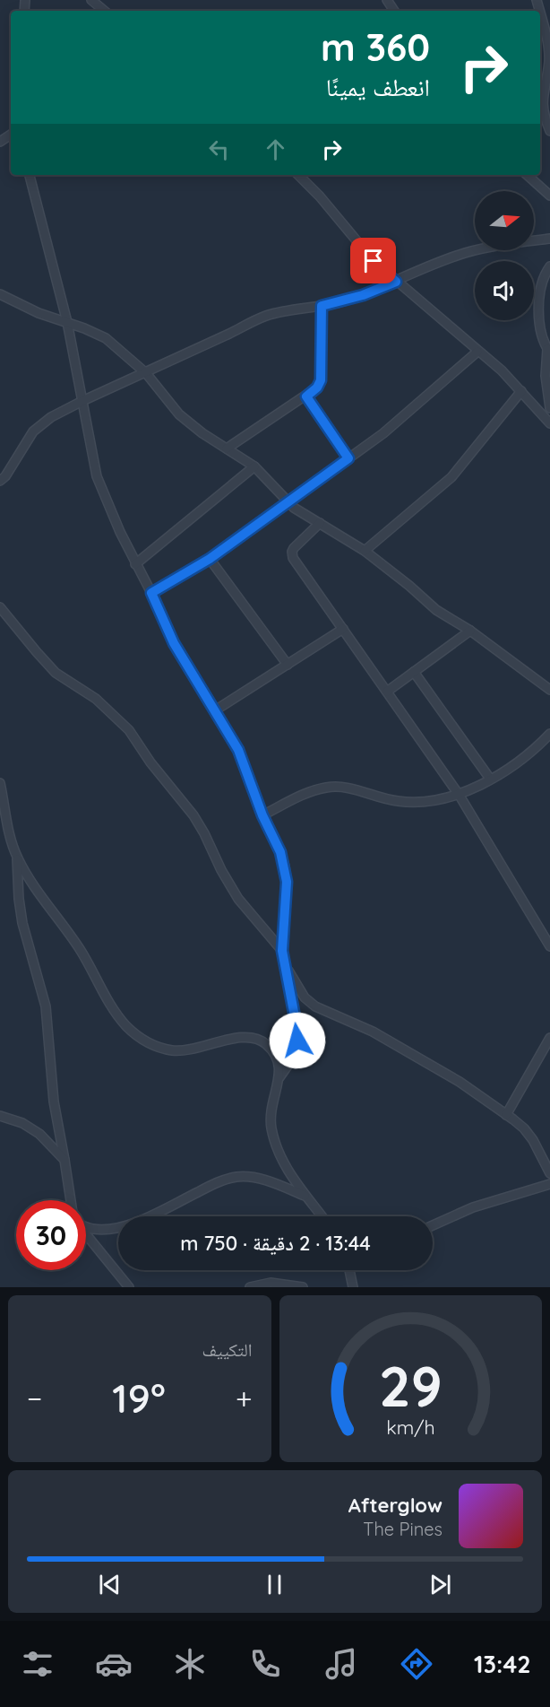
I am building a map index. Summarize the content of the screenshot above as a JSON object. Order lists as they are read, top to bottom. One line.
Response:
{"north":"right","page":{"turn":["360 m","انعطف يمينًا"],"limit":"30","trip":"13:44 · 2 دقيقة · 750 m","tile":"التكييف","heat":["−","19°","+"],"song":["Afterglow","The Pines"],"tabs":"13:42","gauge":["29","km/h"]}}
